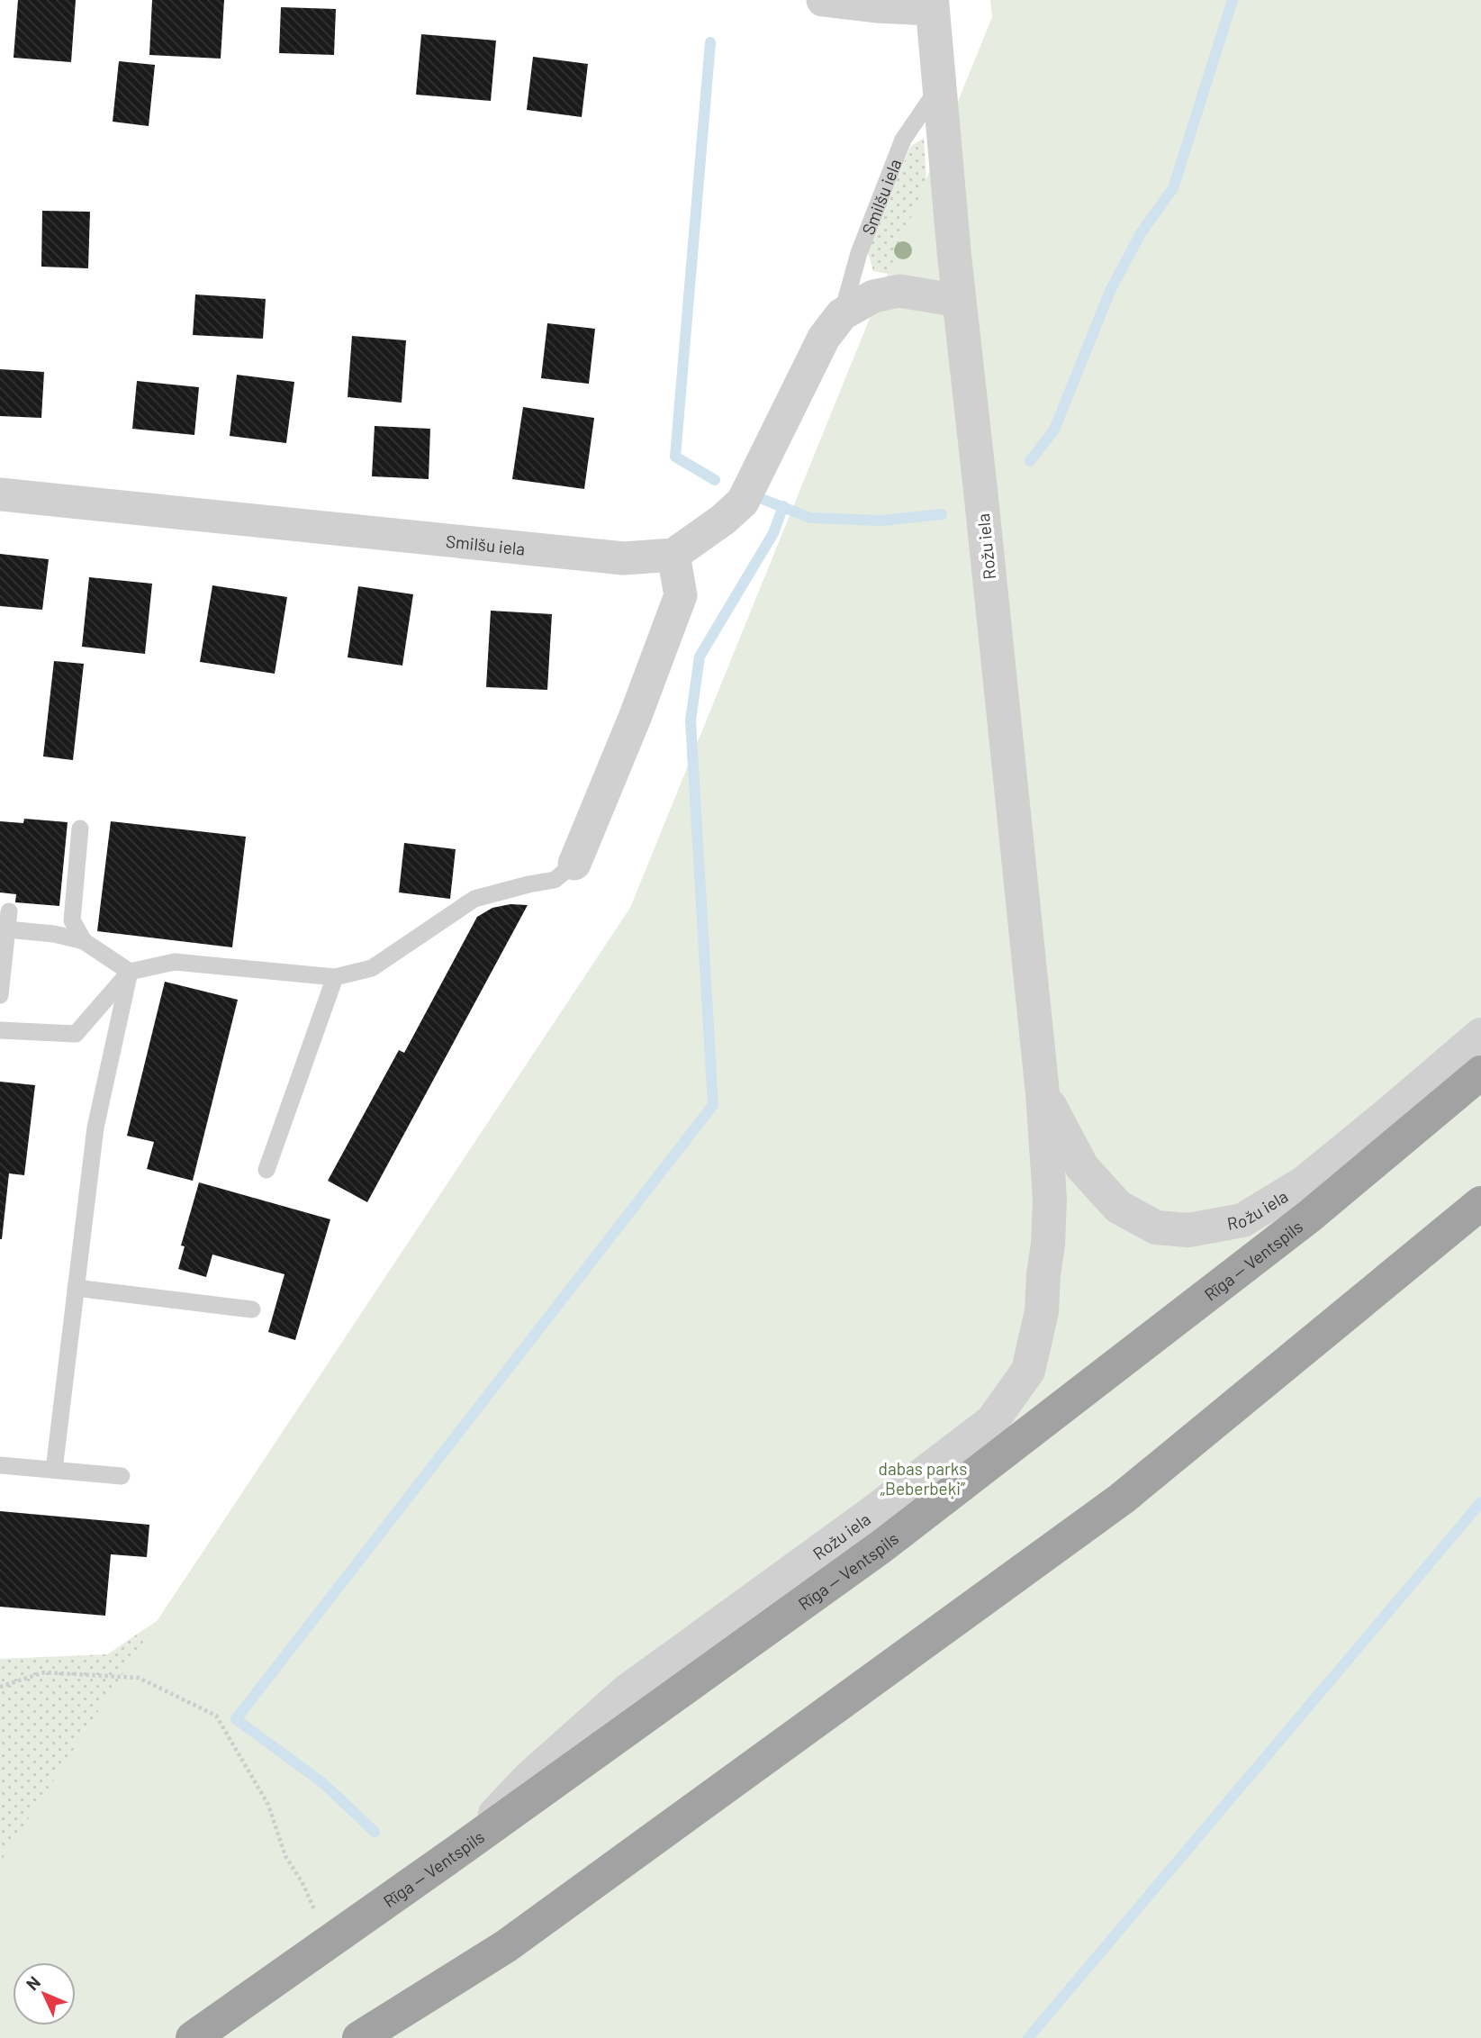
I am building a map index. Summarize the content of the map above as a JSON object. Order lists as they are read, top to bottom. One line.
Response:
{"streets":{"highway":["Rīga — Ventspils"],"street":["Smilšu iela","Rožu iela"]},"crossings":[["Smilšu iela","Rožu iela"],["Rožu iela","Rīga — Ventspils"]],"parks":["dabas parks „Beberbeķi”"],"north":"top left"}
